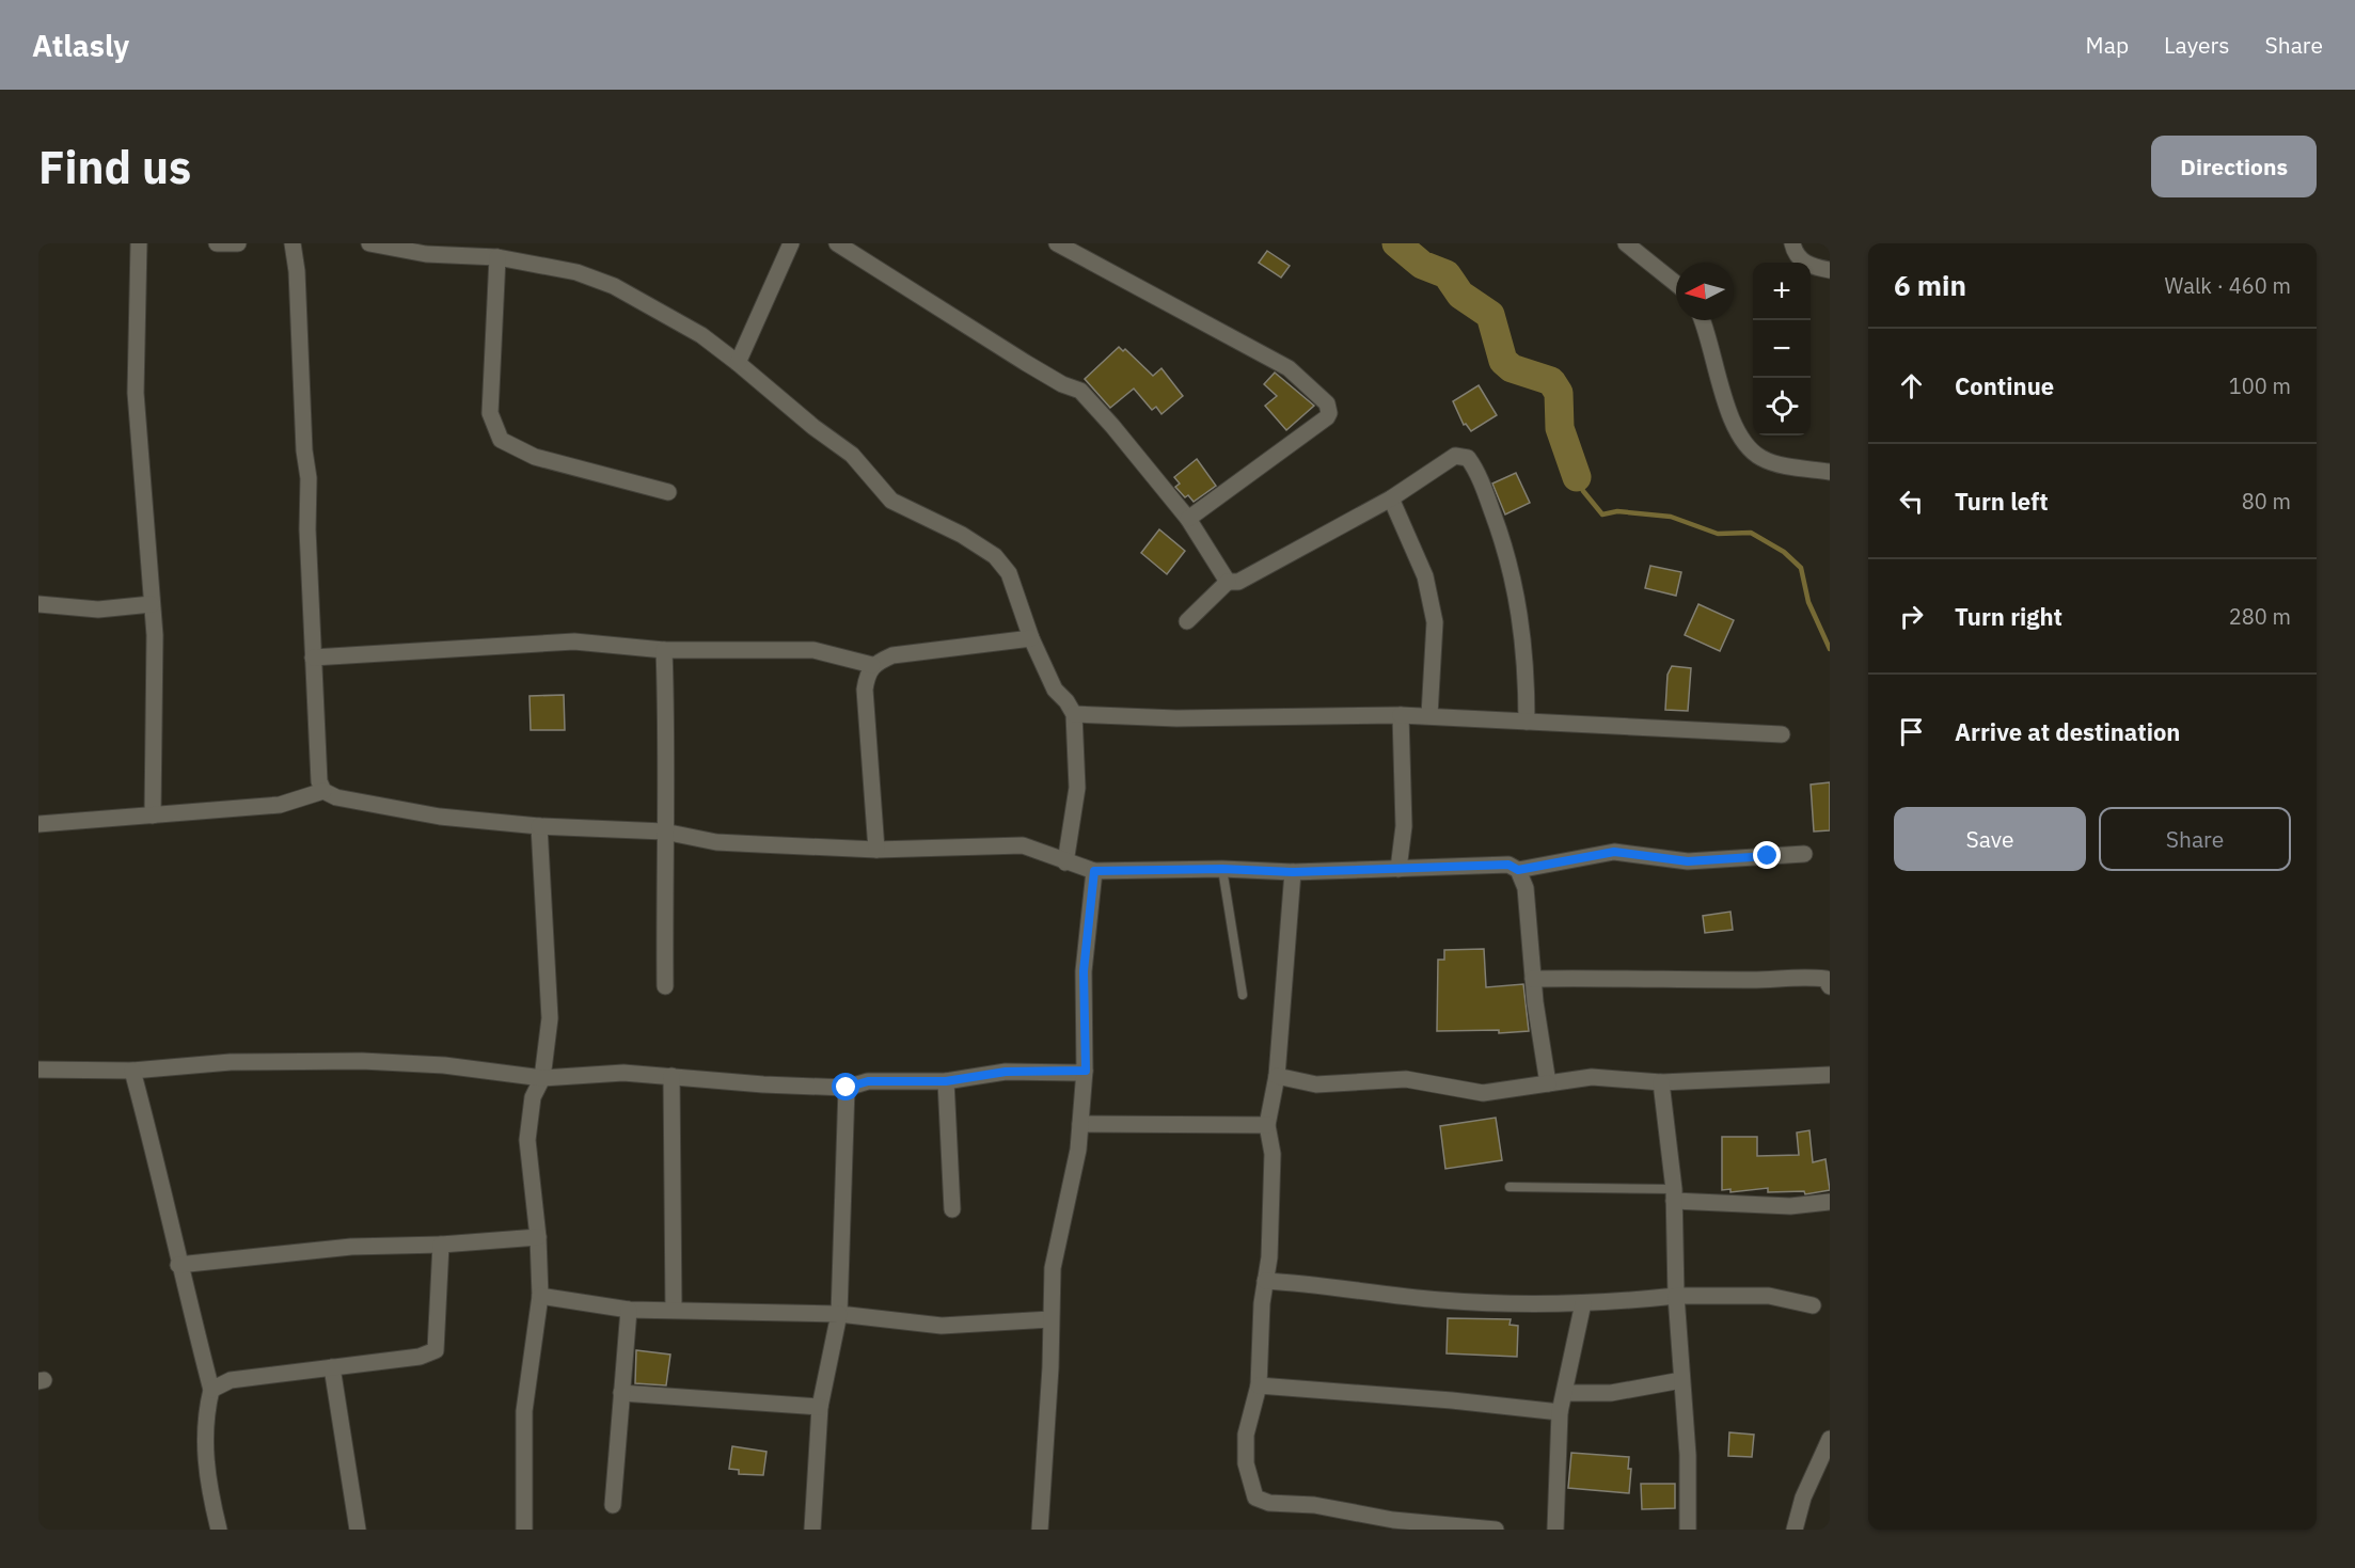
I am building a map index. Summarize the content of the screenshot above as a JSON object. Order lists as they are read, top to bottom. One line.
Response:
{"north":"left","page":{"header":"Atlasly","nav":["Map","Layers","Share"],"buttons":["Directions",["Save","Share"]],"title":"Find us","heading":["6 min","Walk · 460 m"],"map_buttons":["+","−"],"list":[["Continue","100 m"],["Turn left","80 m"],["Turn right","280 m"],"Arrive at destination"]}}
